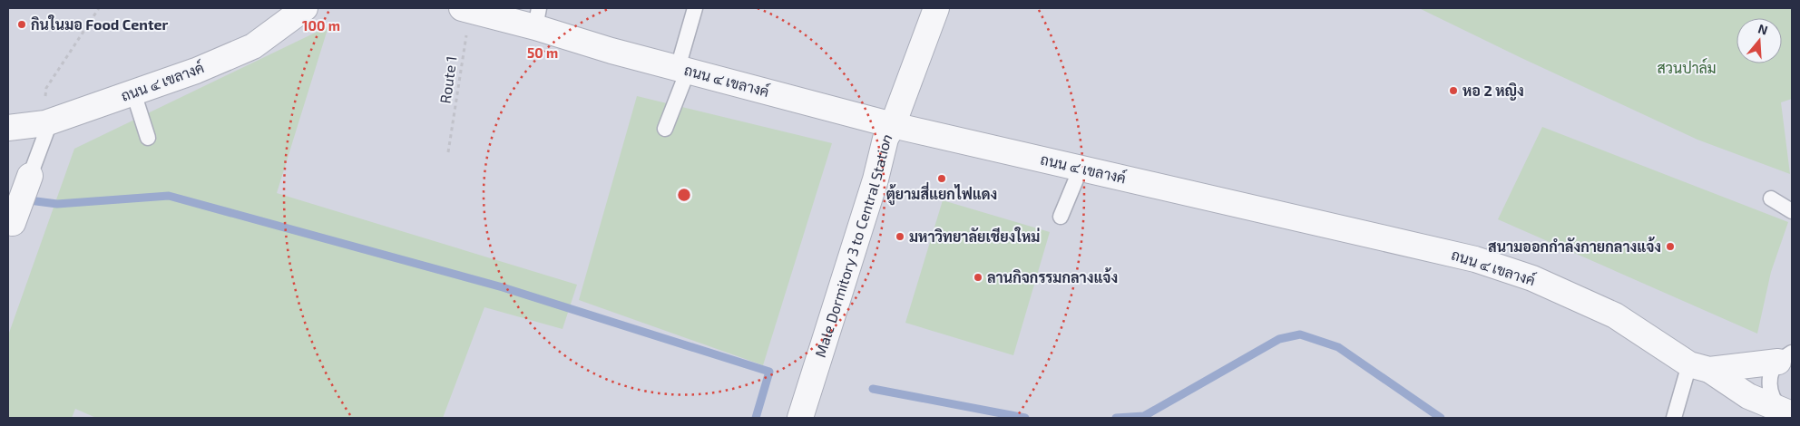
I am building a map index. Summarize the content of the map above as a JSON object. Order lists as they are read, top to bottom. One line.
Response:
{"streets":{"street":["ถนน ๔ เขลางค์"],"lane":["Male Dormitory 3 to Central Station"],"path":["Route 1"]},"crossings":[["ถนน ๔ เขลางค์","Male Dormitory 3 to Central Station"]],"parks":["สวนปาล์ม"],"places":["กินในมอ Food Center","หอ 2 หญิง","ตู้ยามสี่แยกไฟแดง","มหาวิทยาลัยเชียงใหม่","สนามออกกำลังกายกลางแจ้ง","ลานกิจกรรมกลางแจ้ง"],"north":"top","rings":["100 m","50 m"]}
